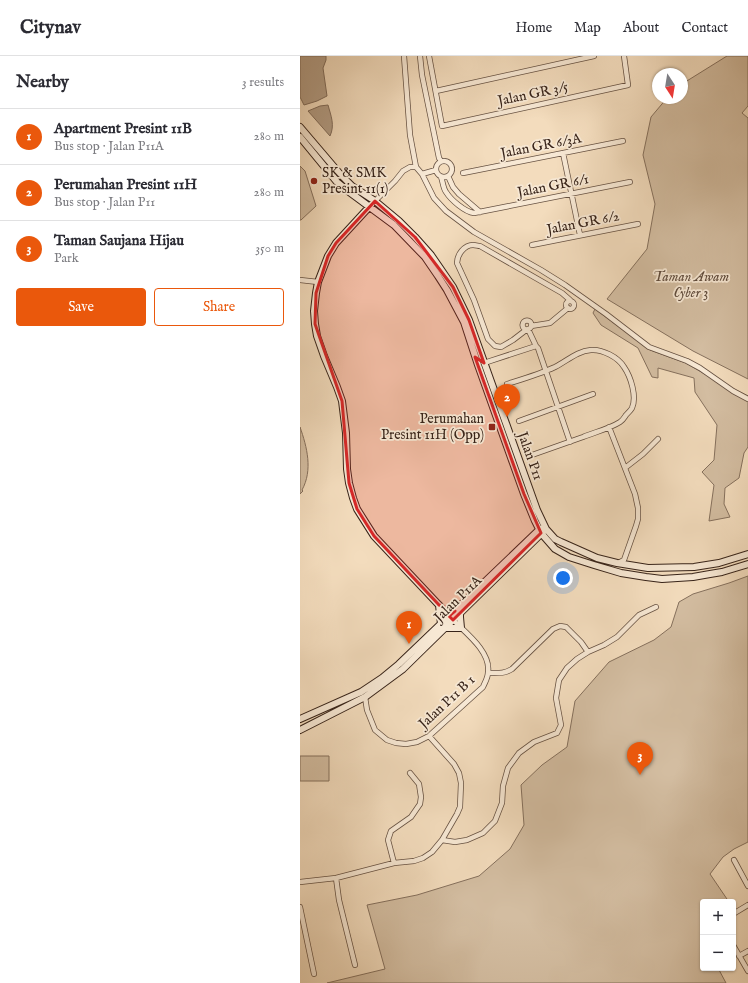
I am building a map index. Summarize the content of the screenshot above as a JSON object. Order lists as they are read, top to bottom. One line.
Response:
{"streets":{"main road":["Jalan P11","Jalan P11A"],"street":["Jalan GR 3/5","Jalan GR 6/3A","Jalan GR 6/1","Jalan GR 6/2","Jalan P11 B 1"]},"crossings":[["Jalan P11","Jalan P11A"],["Jalan P11A","Jalan P11 B 1"]],"parks":["Taman Awam Cyber 3"],"places":{"other":["SK & SMK Presint 11(1)"],"transit":["Perumahan Presint 11H (Opp)"]},"north":"bottom","page":{"header":"Citynav","nav":["Home","Map","About","Contact"],"heading":["Nearby","3 results"],"list":[{"mark":"1","name":"Apartment Presint 11B","note":"Bus stop · Jalan P11A","value":"280 m"},{"mark":"2","name":"Perumahan Presint 11H","note":"Bus stop · Jalan P11","value":"280 m"},{"mark":"3","name":"Taman Saujana Hijau","note":"Park","value":"350 m"}],"buttons":["Save","Share"],"pins":["2","1","3"],"map_buttons":["+","−"]}}
